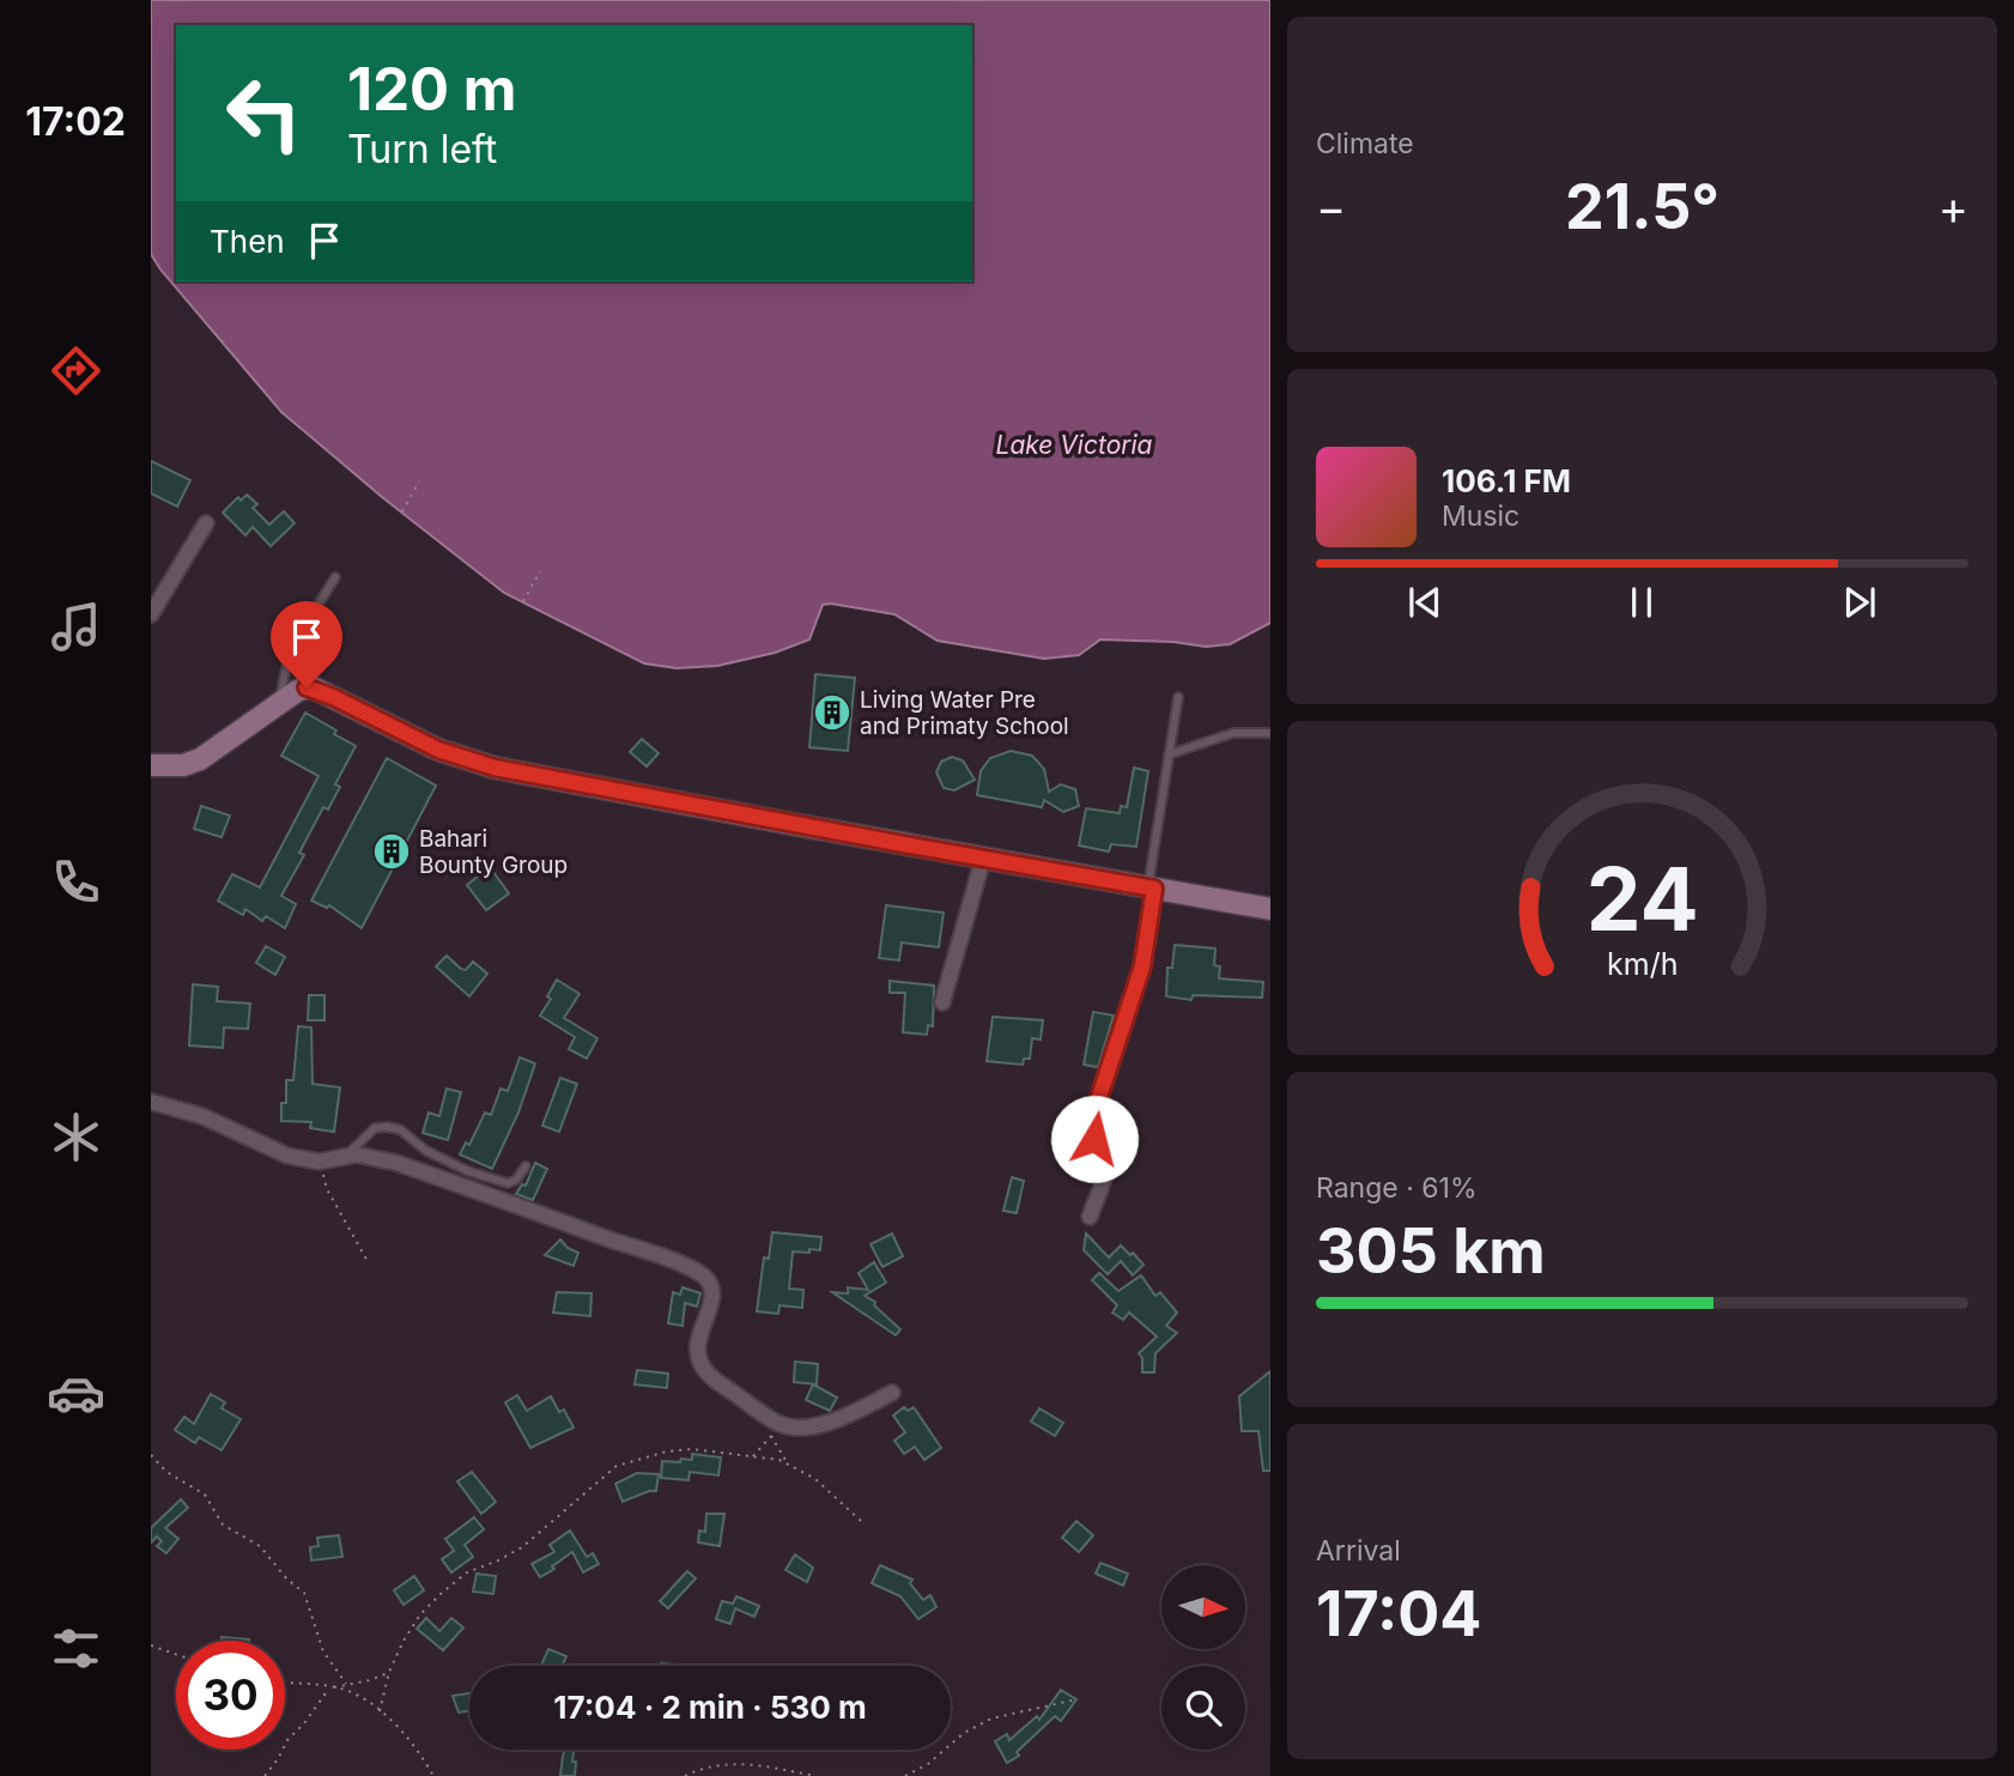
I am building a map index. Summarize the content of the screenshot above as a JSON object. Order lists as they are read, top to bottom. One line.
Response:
{"water":["Lake Victoria"],"places":{"building":["Living Water Pre and Primaty School","Bahari Bounty Group"]},"north":"right","page":{"tabs":"17:02","tile":["Climate",["Range · 61%","305 km"],["Arrival","17:04"]],"turn":["120 m","Turn left"],"heat":["−","21.5°","+"],"then":"Then","song":["106.1 FM","Music"],"limit":"30","trip":"17:04 · 2 min · 530 m","gauge":["24","km/h"]}}
